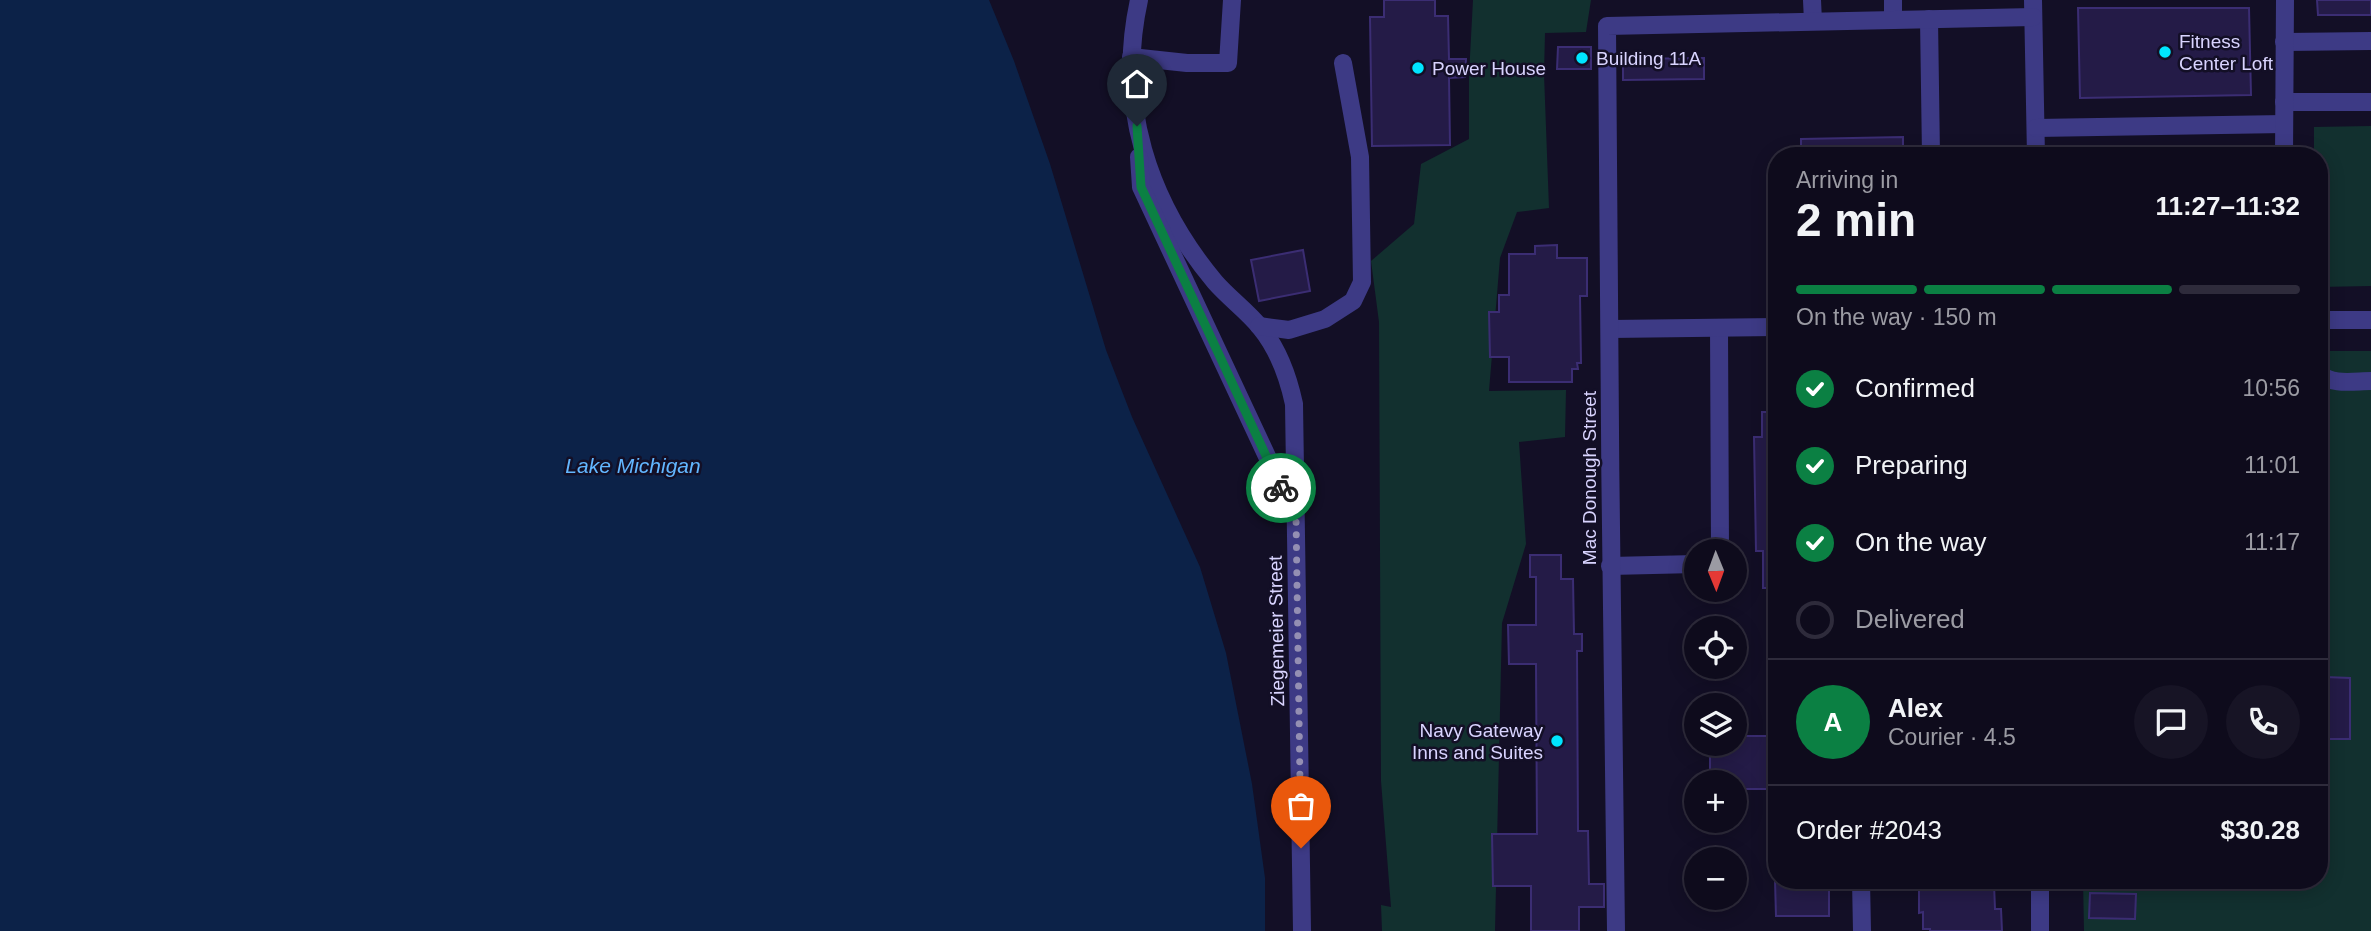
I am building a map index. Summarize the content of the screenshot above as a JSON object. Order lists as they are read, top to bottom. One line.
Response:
{"streets":{"street":["Mac Donough Street","Ziegemeier Street"]},"water":["Lake Michigan"],"places":["Fitness Center Loft","Building 11A","Power House","Navy Gateway Inns and Suites"],"north":"bottom","page":{"heading":["2 min","Arriving in","11:27–11:32"],"panel":["Alex","Courier · 4.5","Order #2043","$30.28"],"bar":"On the way · 150 m","list":[["Confirmed","10:56"],["Preparing","11:01"],["On the way","11:17"],"Delivered"],"map_buttons":["+","−"],"round":"A"}}
